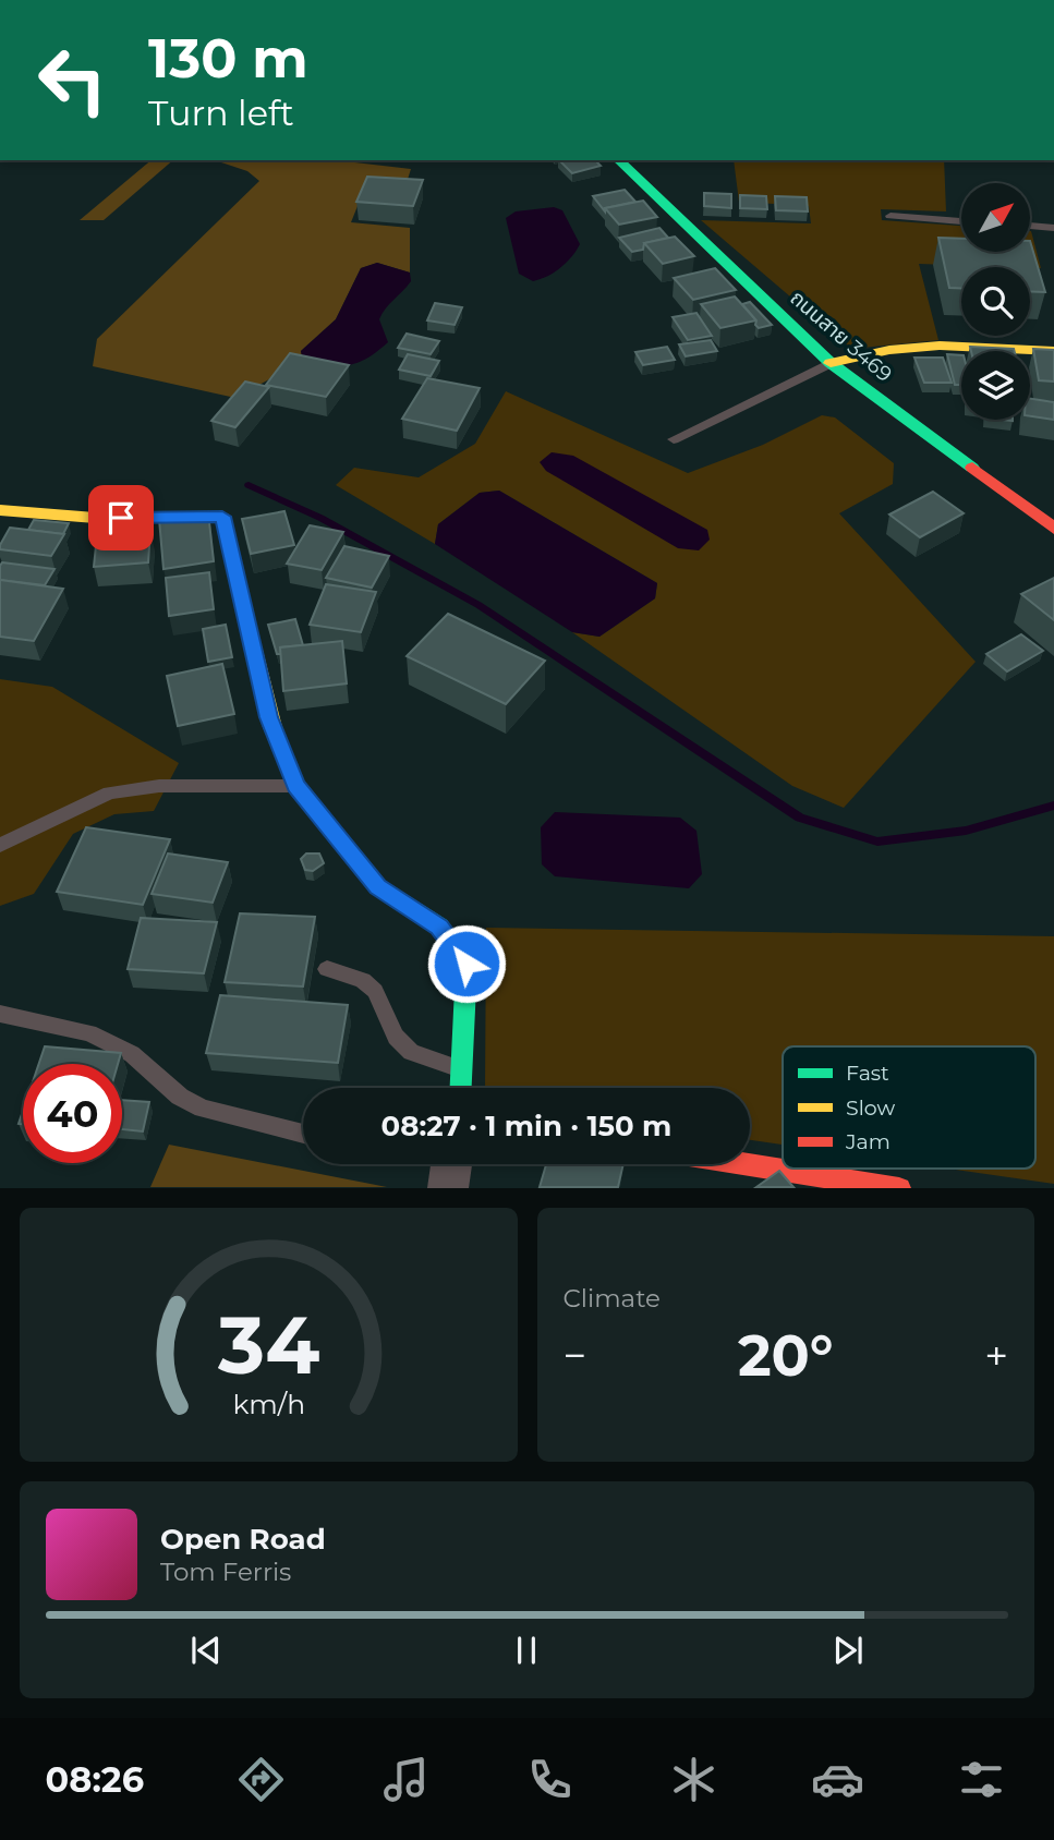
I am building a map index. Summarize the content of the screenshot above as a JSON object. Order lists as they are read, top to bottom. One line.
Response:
{"streets":{"street":["ถนนสาย 3469"]},"legend":["Fast","Slow","Jam"],"north":"top right","page":{"turn":["130 m","Turn left"],"limit":"40","trip":"08:27 · 1 min · 150 m","tile":"Climate","heat":["−","20°","+"],"song":["Open Road","Tom Ferris"],"tabs":"08:26","gauge":["34","km/h"]}}
